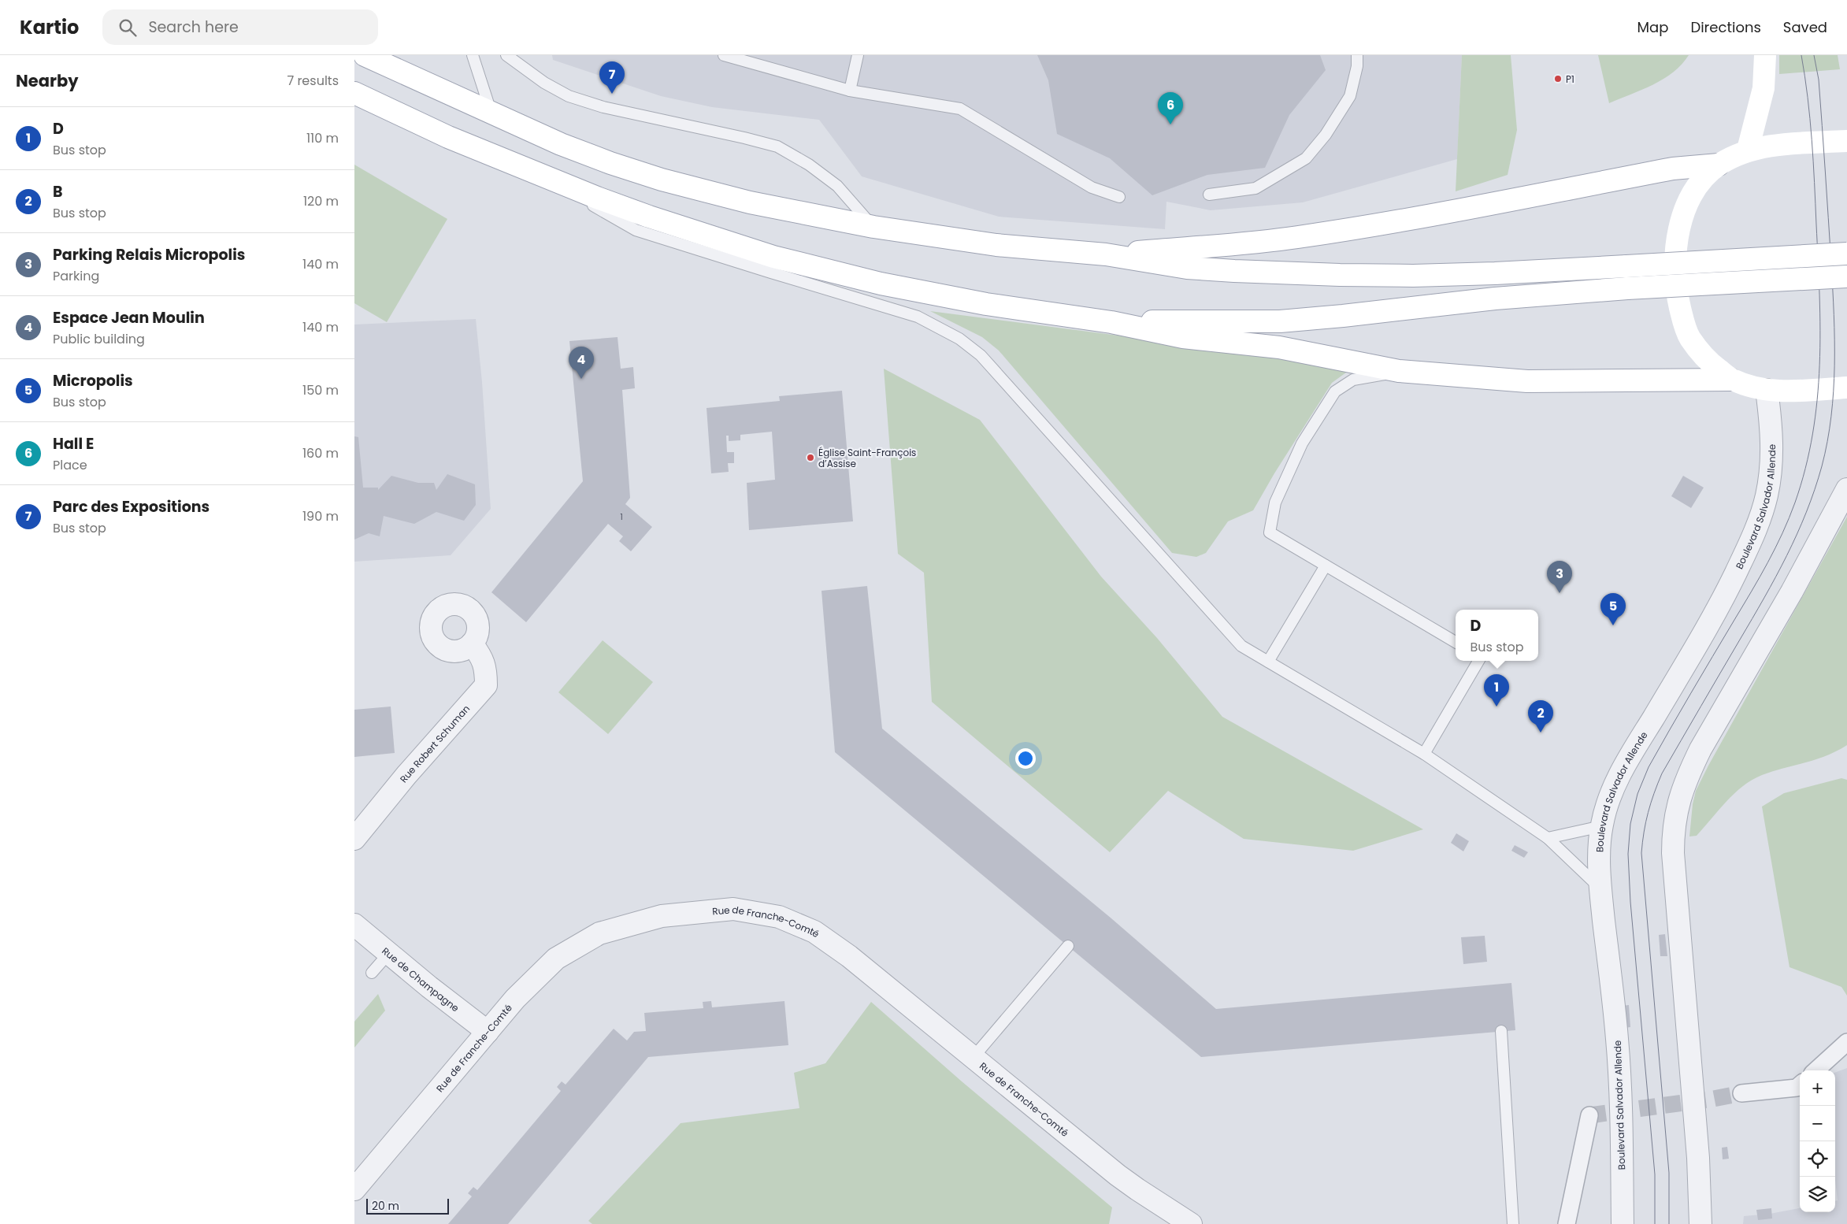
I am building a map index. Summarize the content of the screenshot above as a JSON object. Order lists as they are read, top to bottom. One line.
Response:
{"streets":{"street":["Boulevard Salvador Allende","Rue Robert Schuman","Rue de Franche-Comté","Rue de Champagne"]},"crossings":[["Rue de Franche-Comté","Rue de Champagne"]],"places":["P1","Église Saint-François d’Assise"],"house_numbers":["1"],"scale_bar":"20 m","page":{"header":"Kartio","search":"Search here","nav":["Map","Directions","Saved"],"heading":["Nearby","7 results"],"pins":["7","6","4","3","5","1","2"],"list":[{"mark":"1","name":"D","note":"Bus stop","value":"110 m"},{"mark":"2","name":"B","note":"Bus stop","value":"120 m"},{"mark":"3","name":"Parking Relais Micropolis","note":"Parking","value":"140 m"},{"mark":"4","name":"Espace Jean Moulin","note":"Public building","value":"140 m"},{"mark":"5","name":"Micropolis","note":"Bus stop","value":"150 m"},{"mark":"6","name":"Hall E","note":"Place","value":"160 m"},{"mark":"7","name":"Parc des Expositions","note":"Bus stop","value":"190 m"}],"popup":["D","Bus stop"],"map_buttons":["+","−"],"scale":"20 m"}}
